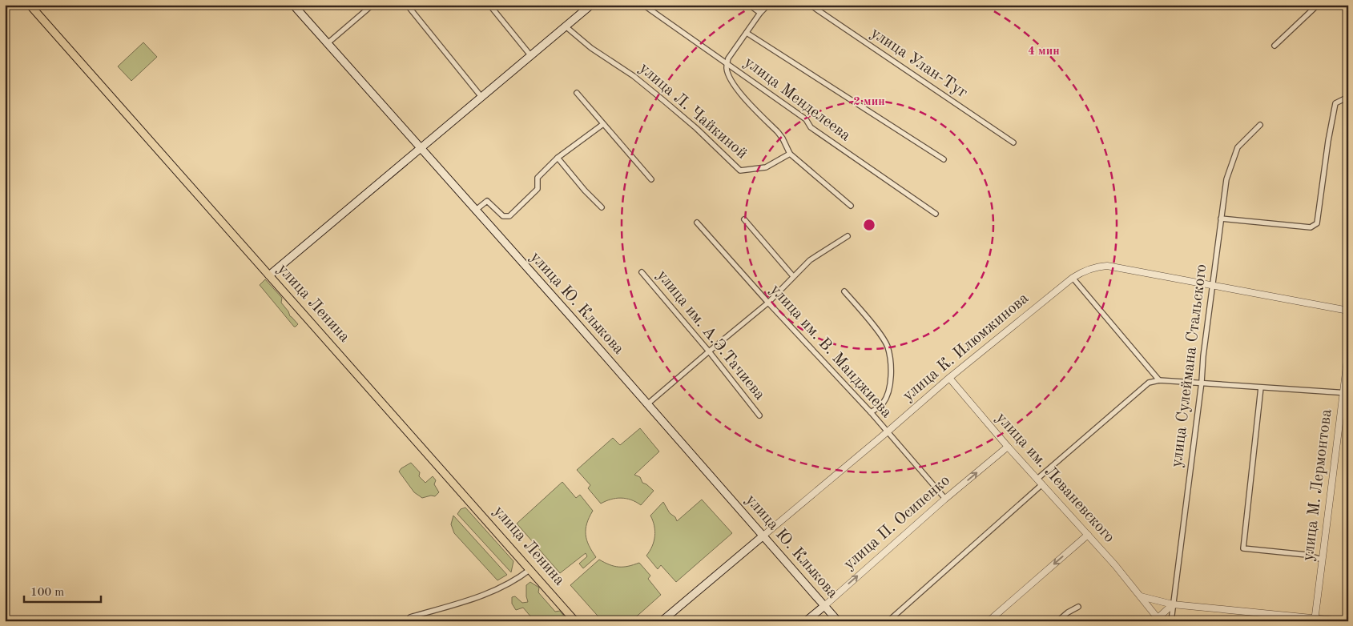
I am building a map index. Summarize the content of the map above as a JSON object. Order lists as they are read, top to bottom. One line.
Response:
{"streets":{"main road":["улица Ленина","улица Ю. Клыкова","улица К. Илюмжинова","улица П. Осипенко"],"street":["улица Улан-Туг","улица Менделеева","улица Л. Чайкиной","улица им. А.Э.Тачиева","улица им. В. Манджиева","улица Сулеймана Стальского","улица им. Леваневского","улица М. Лермонтова"]},"crossings":[["улица Ю. Клыкова","улица К. Илюмжинова"],["улица Ю. Клыкова","улица П. Осипенко"],["улица К. Илюмжинова","улица им. В. Манджиева"],["улица К. Илюмжинова","улица Сулеймана Стальского"],["улица К. Илюмжинова","улица им. Леваневского"],["улица им. В. Манджиева","улица П. Осипенко"],["улица им. Леваневского","улица П. Осипенко"]],"scale_bar":"100 m","rings":["4 мин","2 мин"]}
